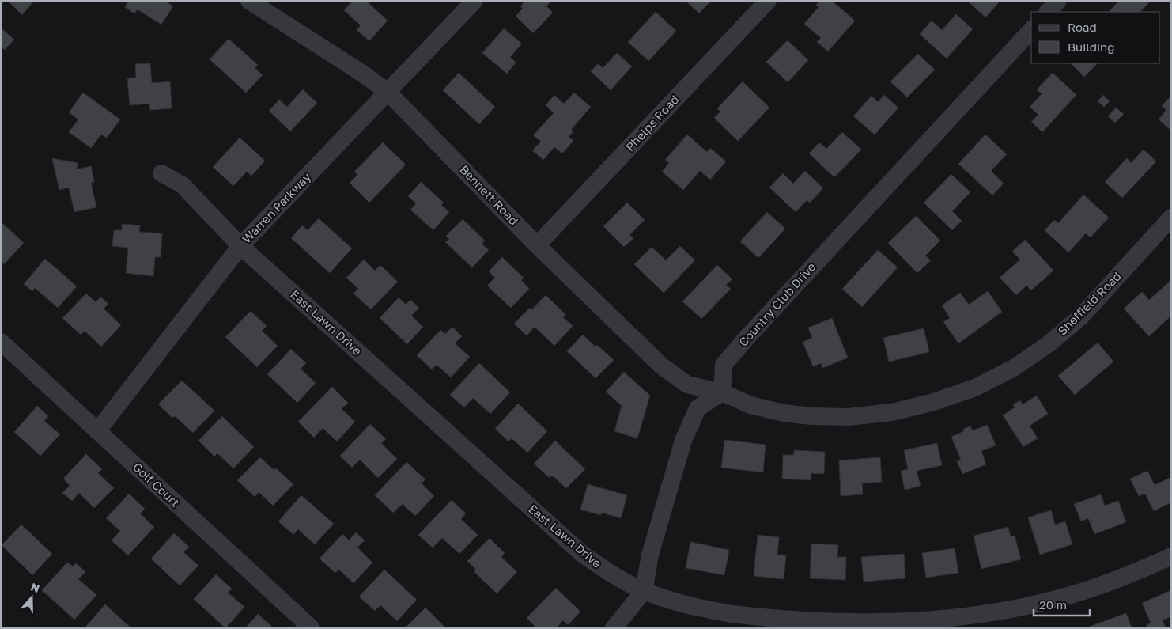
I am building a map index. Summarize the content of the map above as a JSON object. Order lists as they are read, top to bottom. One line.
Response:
{"streets":{"street":["Phelps Road","Bennett Road","Warren Parkway","Sheffield Road","Country Club Drive","East Lawn Drive","Golf Court"]},"crossings":[["Phelps Road","Bennett Road"],["Bennett Road","Warren Parkway"],["Bennett Road","Sheffield Road"],["Bennett Road","Country Club Drive"],["Warren Parkway","East Lawn Drive"],["Warren Parkway","Golf Court"],["Sheffield Road","Country Club Drive"]],"legend":["Road","Building"],"scale_bar":"20 m","north":"top"}
